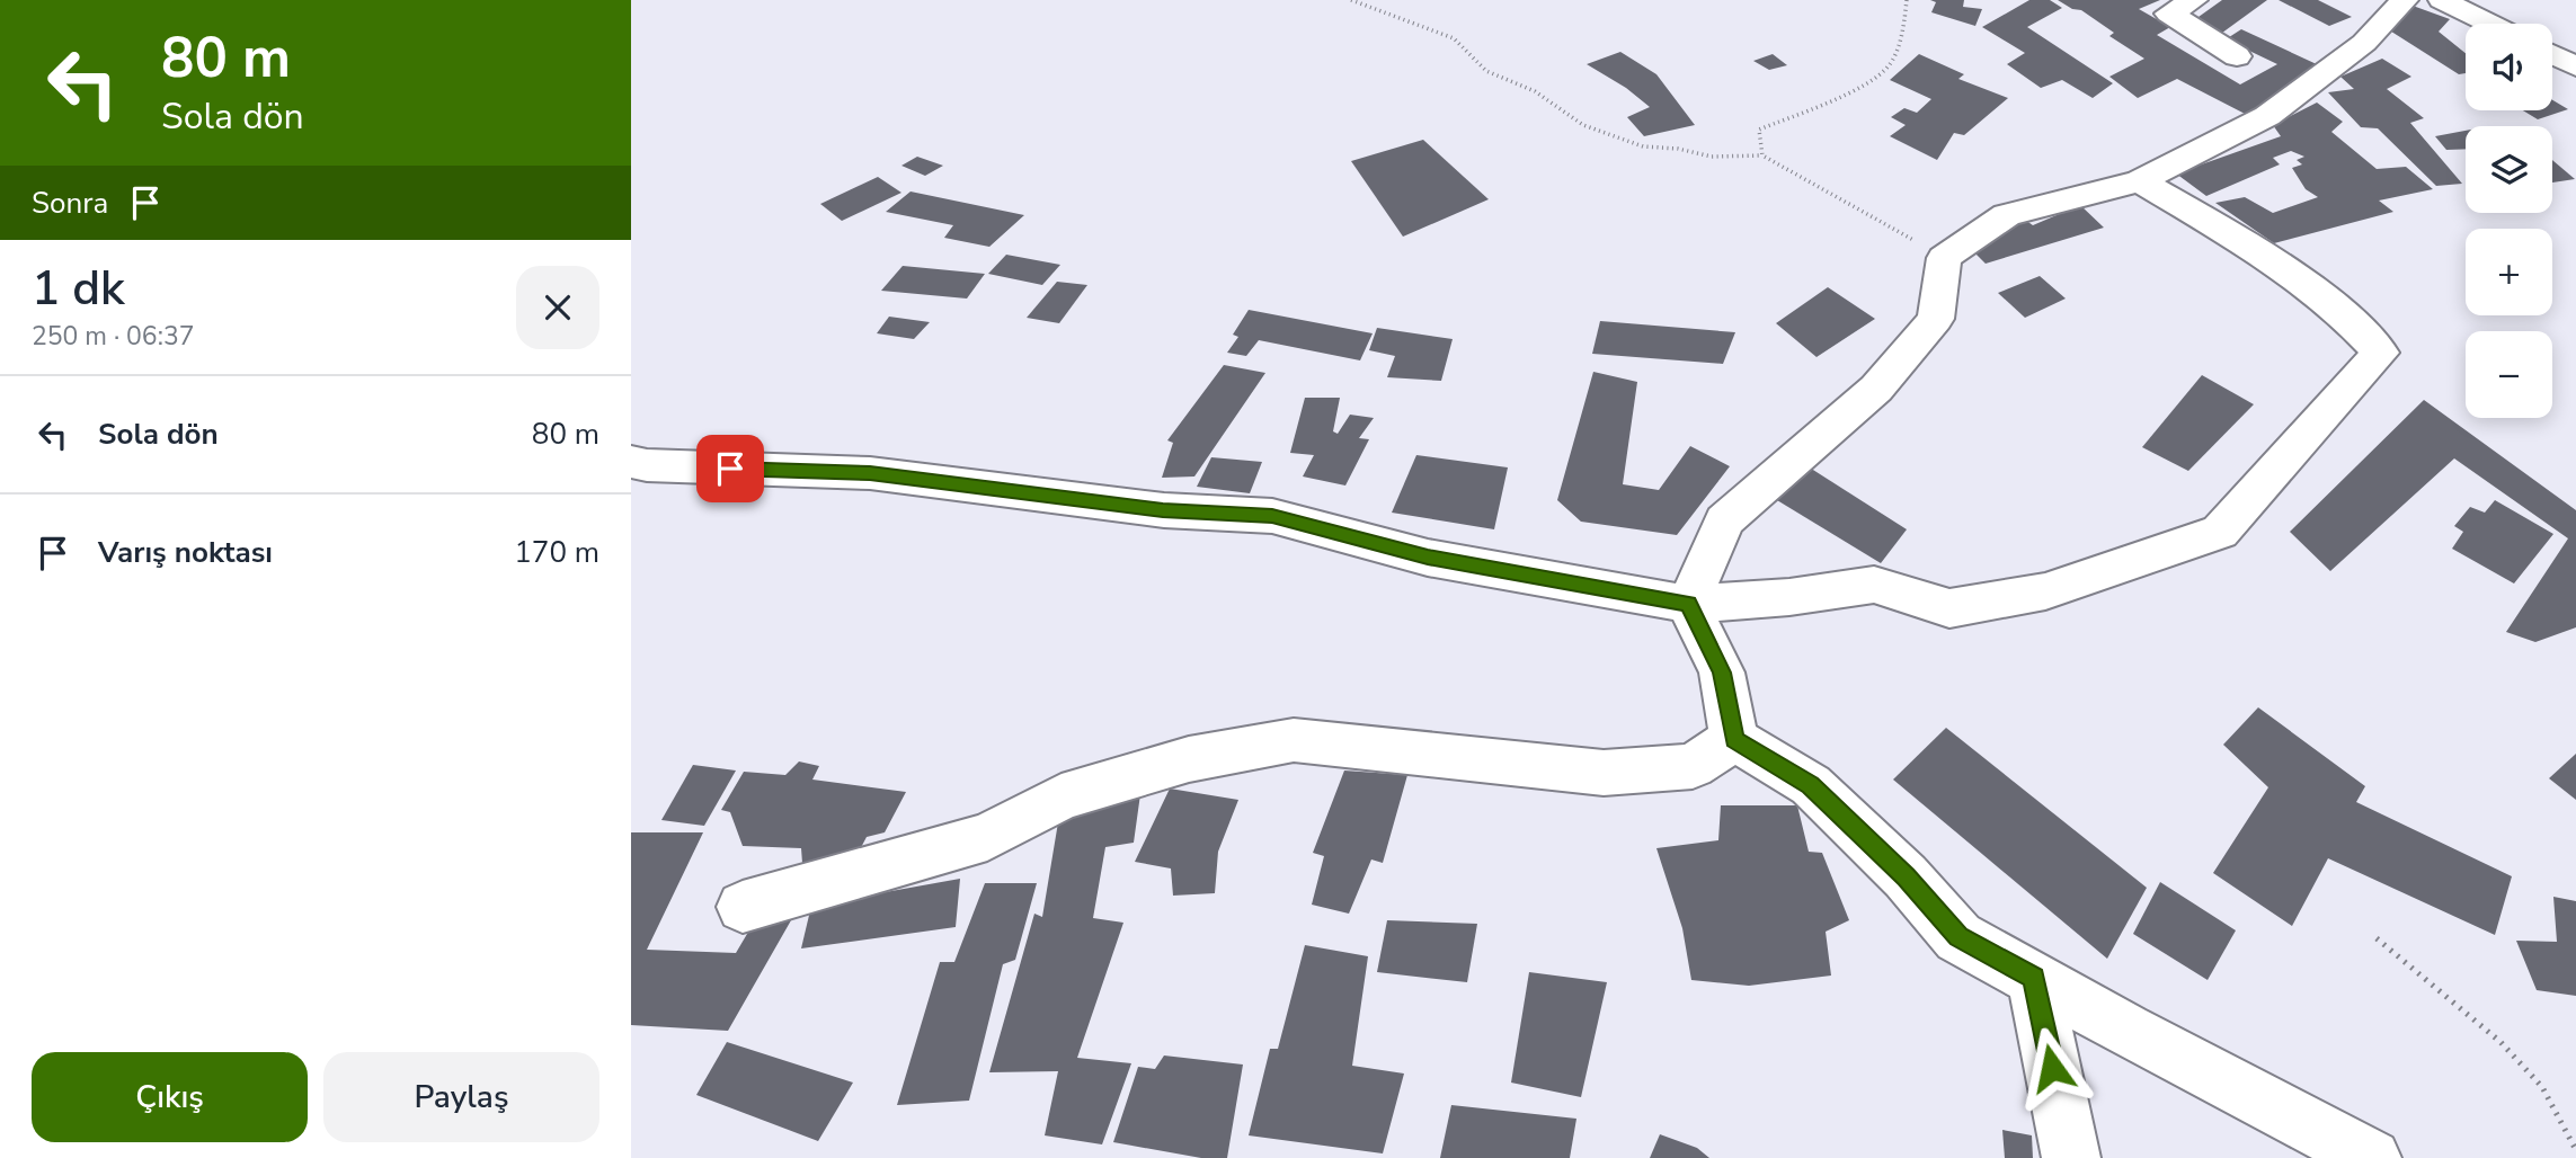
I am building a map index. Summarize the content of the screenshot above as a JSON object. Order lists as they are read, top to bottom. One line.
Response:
{"page":{"turn":["80 m","Sola dön"],"map_buttons":["+","−"],"then":"Sonra","heading":["1 dk","250 m · 06:37"],"list":[{"name":"Sola dön","value":"80 m"},{"name":"Varış noktası","value":"170 m"}],"buttons":["Çıkış","Paylaş"]}}
